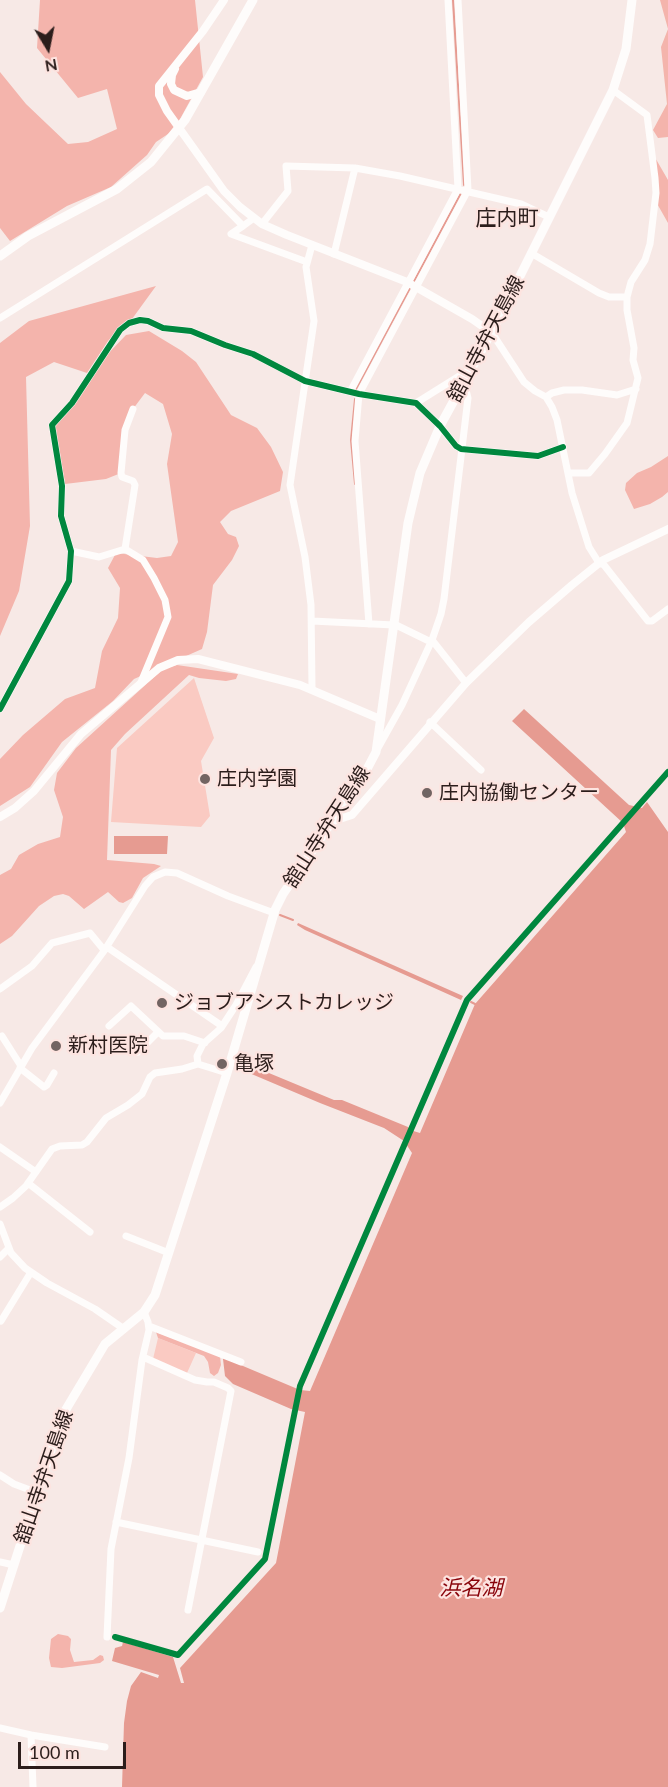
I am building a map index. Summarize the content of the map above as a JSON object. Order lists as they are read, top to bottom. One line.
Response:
{"streets":{"main road":["舘山寺弁天島線"]},"districts":["庄内町"],"water":["浜名湖"],"places":["庄内学園","庄内協働センター","ジョブアシストカレッジ","新村医院","亀塚"],"scale_bar":"100 m","north":"bottom"}
